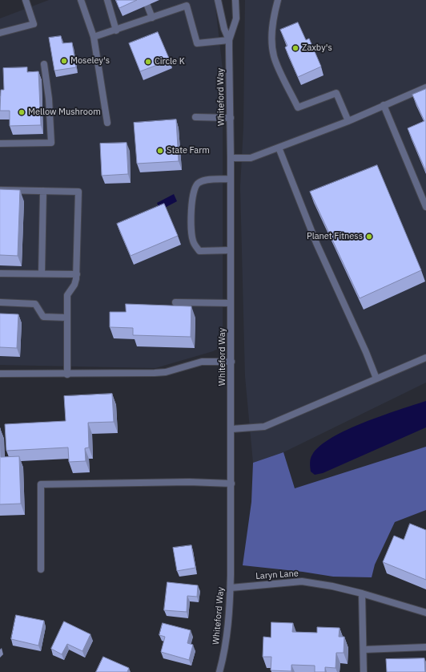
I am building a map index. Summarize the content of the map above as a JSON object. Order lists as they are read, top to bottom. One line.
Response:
{"streets":{"street":["Whiteford Way","Laryn Lane"]},"crossings":[["Whiteford Way","Laryn Lane"]],"places":["Zaxby's","Moseley's","Circle K","Mellow Mushroom","State Farm","Planet Fitness"]}
